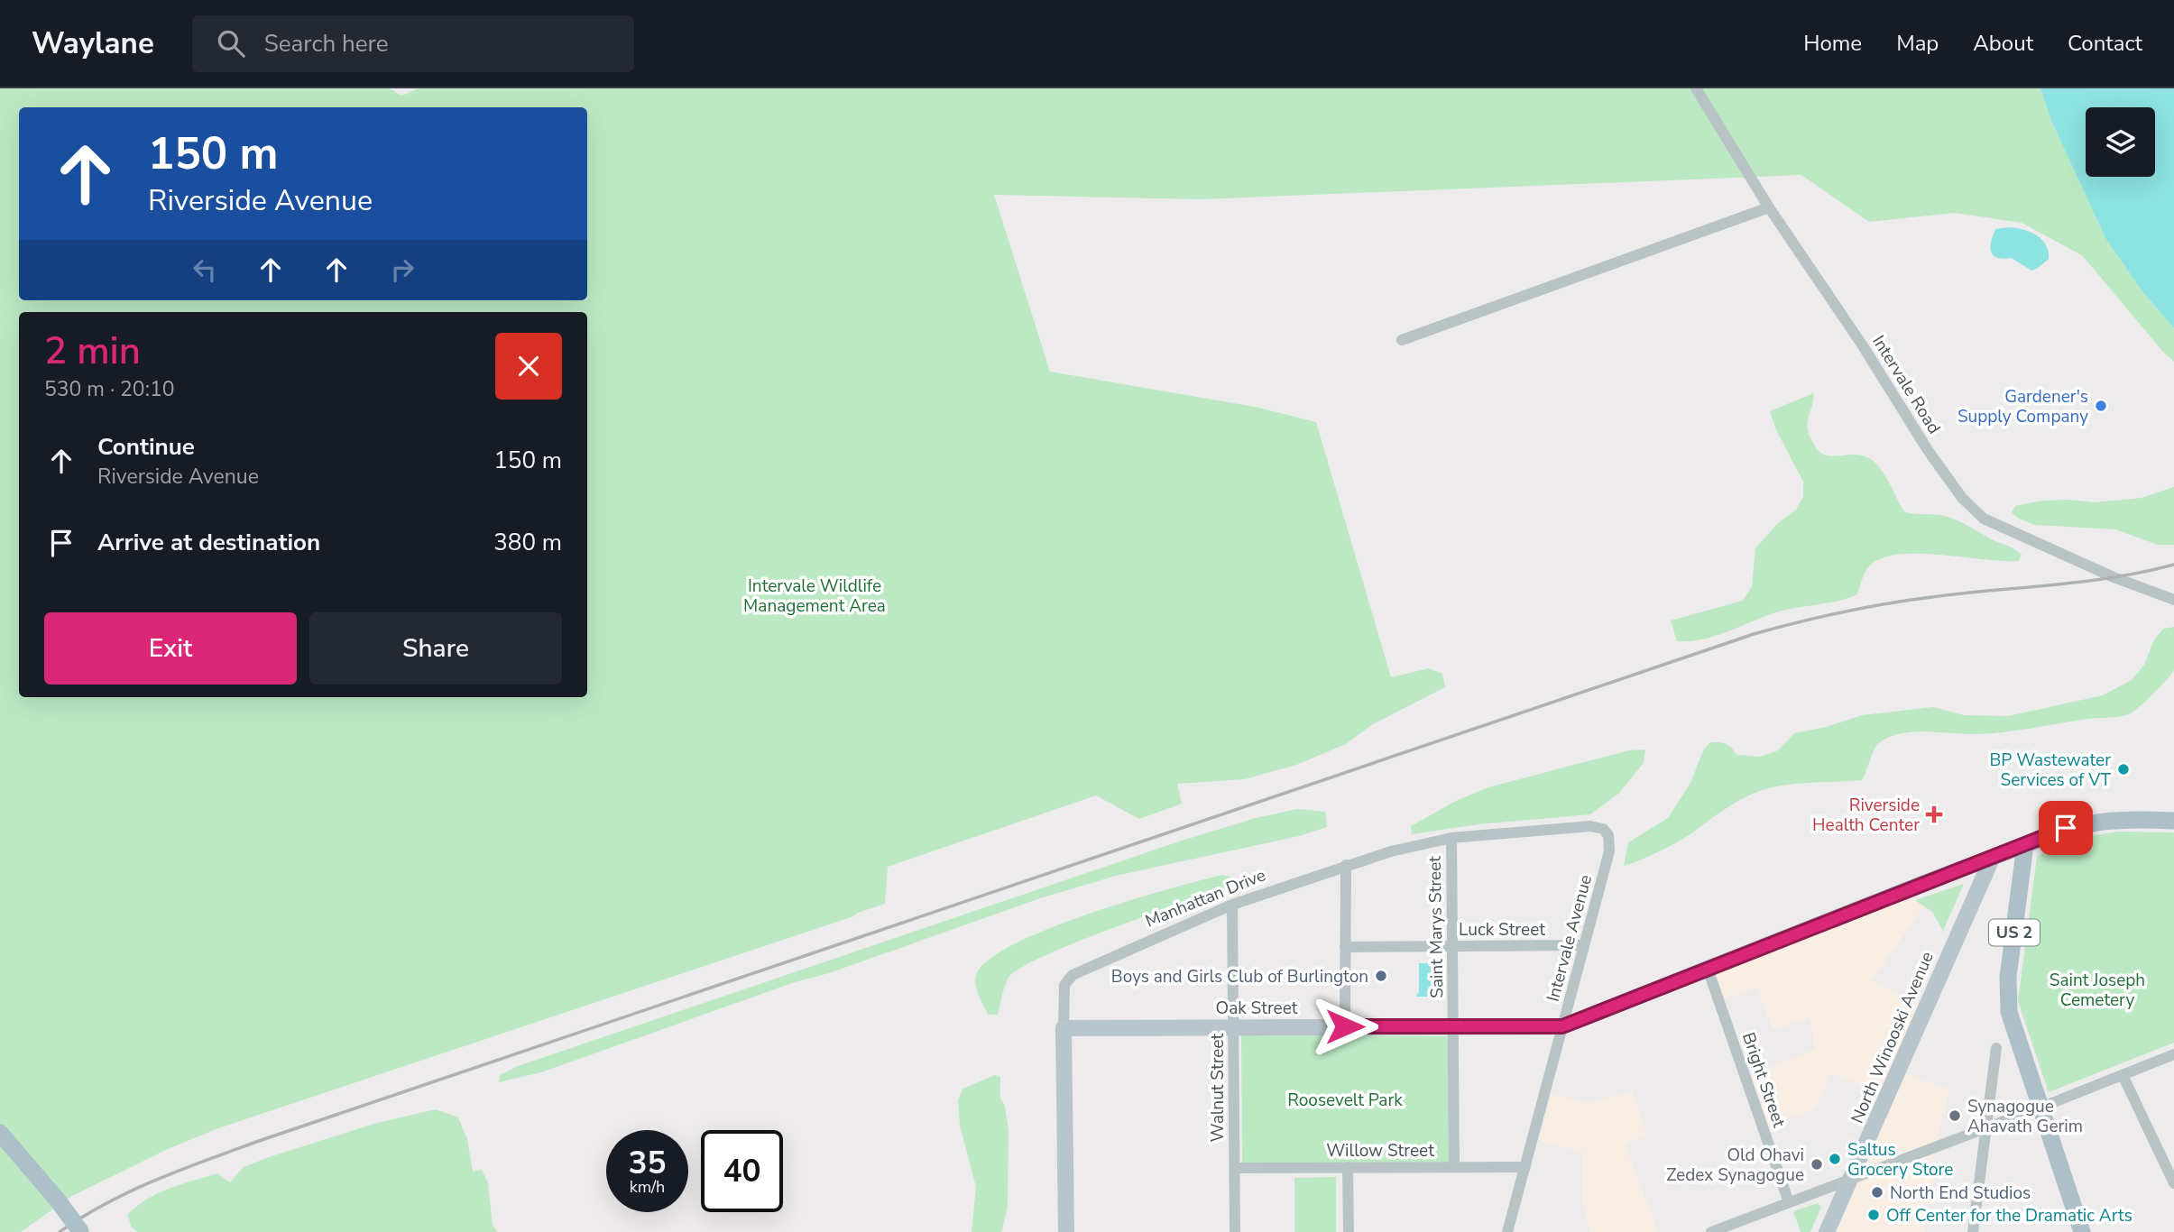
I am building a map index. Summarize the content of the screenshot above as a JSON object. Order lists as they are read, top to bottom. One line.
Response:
{"streets":{"main road":["US 2"],"street":["Intervale Road","Manhattan Drive","Saint Marys Street","Luck Street","Intervale Avenue","Oak Street","North Winooski Avenue","Bright Street","Walnut Street","Willow Street"]},"crossings":[["Manhattan Drive","Saint Marys Street"],["Manhattan Drive","Intervale Avenue"],["Manhattan Drive","Oak Street"],["Manhattan Drive","Walnut Street"],["Saint Marys Street","Luck Street"],["Saint Marys Street","Oak Street"],["Saint Marys Street","Willow Street"],["Luck Street","Intervale Avenue"],["Intervale Avenue","Oak Street"],["Intervale Avenue","Willow Street"],["Oak Street","Walnut Street"],["Walnut Street","Willow Street"]],"parks":["Intervale Wildlife Management Area","Saint Joseph Cemetery","Roosevelt Park"],"places":{"other":["Gardener's Supply Company","BP Wastewater Services of VT","Boys and Girls Club of Burlington","Synagogue Ahavath Gerim","Saltus Grocery Store","Old Ohavi Zedex Synagogue","North End Studios","Off Center for the Dramatic Arts"],"health":["Riverside Health Center"]},"page":{"header":"Waylane","search":"Search here","nav":["Home","Map","About","Contact"],"turn":["150 m","Riverside Avenue"],"heading":["2 min","530 m · 20:10"],"list":[{"name":"Continue","note":"Riverside Avenue","value":"150 m"},{"name":"Arrive at destination","value":"380 m"}],"buttons":["Exit","Share"],"speed":"35 km/h","limit":"40"}}
